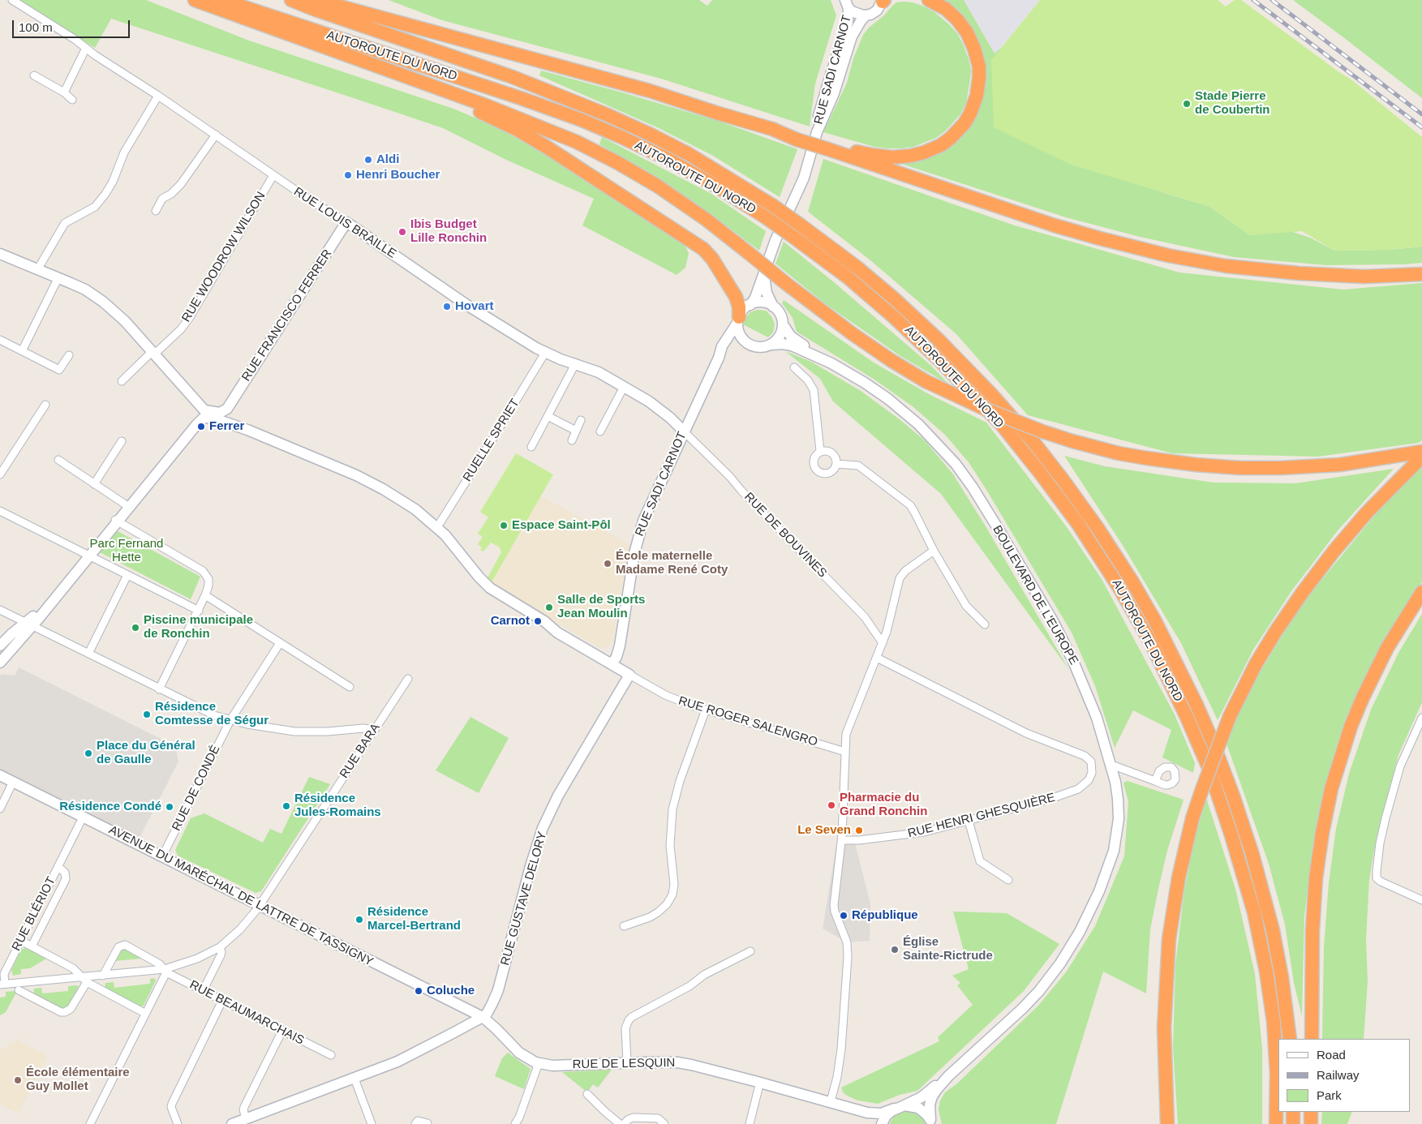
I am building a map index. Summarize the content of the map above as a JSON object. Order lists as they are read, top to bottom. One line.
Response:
{"streets":{"highway":["AUTOROUTE DU NORD"],"street":["RUE SADI CARNOT","RUE LOUIS BRAILLE","RUE WOODROW WILSON","RUE FRANCISCO FERRER","RUELLE SPRIET","RUE DE BOUVINES","BOULEVARD DE L'EUROPE","RUE ROGER SALENGRO","RUE BARA","RUE DE CONDÉ","RUE HENRI GHESQUIÈRE","AVENUE DU MARÉCHAL DE LATTRE DE TASSIGNY","RUE GUSTAVE DELORY","RUE BLÉRIOT","RUE BEAUMARCHAIS","RUE DE LESQUIN"]},"crossings":[["RUE SADI CARNOT","RUE LOUIS BRAILLE"],["RUE SADI CARNOT","RUE DE BOUVINES"],["RUE SADI CARNOT","BOULEVARD DE L'EUROPE"],["RUE SADI CARNOT","RUE ROGER SALENGRO"],["RUE LOUIS BRAILLE","RUE WOODROW WILSON"],["RUE LOUIS BRAILLE","RUE FRANCISCO FERRER"],["RUE LOUIS BRAILLE","RUELLE SPRIET"],["RUE LOUIS BRAILLE","RUE DE BOUVINES"],["RUE WOODROW WILSON","RUE ROGER SALENGRO"],["RUE FRANCISCO FERRER","RUE ROGER SALENGRO"],["RUELLE SPRIET","RUE ROGER SALENGRO"],["RUE ROGER SALENGRO","RUE GUSTAVE DELORY"],["RUE BARA","AVENUE DU MARÉCHAL DE LATTRE DE TASSIGNY"],["RUE BARA","RUE BLÉRIOT"],["RUE BARA","RUE BEAUMARCHAIS"],["RUE DE CONDÉ","AVENUE DU MARÉCHAL DE LATTRE DE TASSIGNY"],["AVENUE DU MARÉCHAL DE LATTRE DE TASSIGNY","RUE GUSTAVE DELORY"],["AVENUE DU MARÉCHAL DE LATTRE DE TASSIGNY","RUE BLÉRIOT"],["AVENUE DU MARÉCHAL DE LATTRE DE TASSIGNY","RUE DE LESQUIN"],["RUE GUSTAVE DELORY","RUE DE LESQUIN"]],"parks":["Parc Fernand Hette"],"places":["Stade Pierre de Coubertin","Aldi","Henri Boucher","Ibis Budget Lille Ronchin","Hovart","Ferrer","Espace Saint-Pôl","École maternelle Madame René Coty","Salle de Sports Jean Moulin","Carnot","Piscine municipale de Ronchin","Résidence Comtesse de Ségur","Place du Général de Gaulle","Pharmacie du Grand Ronchin","Résidence Jules-Romains","Résidence Condé","Le Seven","République","Résidence Marcel-Bertrand","Église Sainte-Rictrude","Coluche","École élémentaire Guy Mollet"],"legend":["Road","Railway","Park"],"scale_bar":"100 m"}
